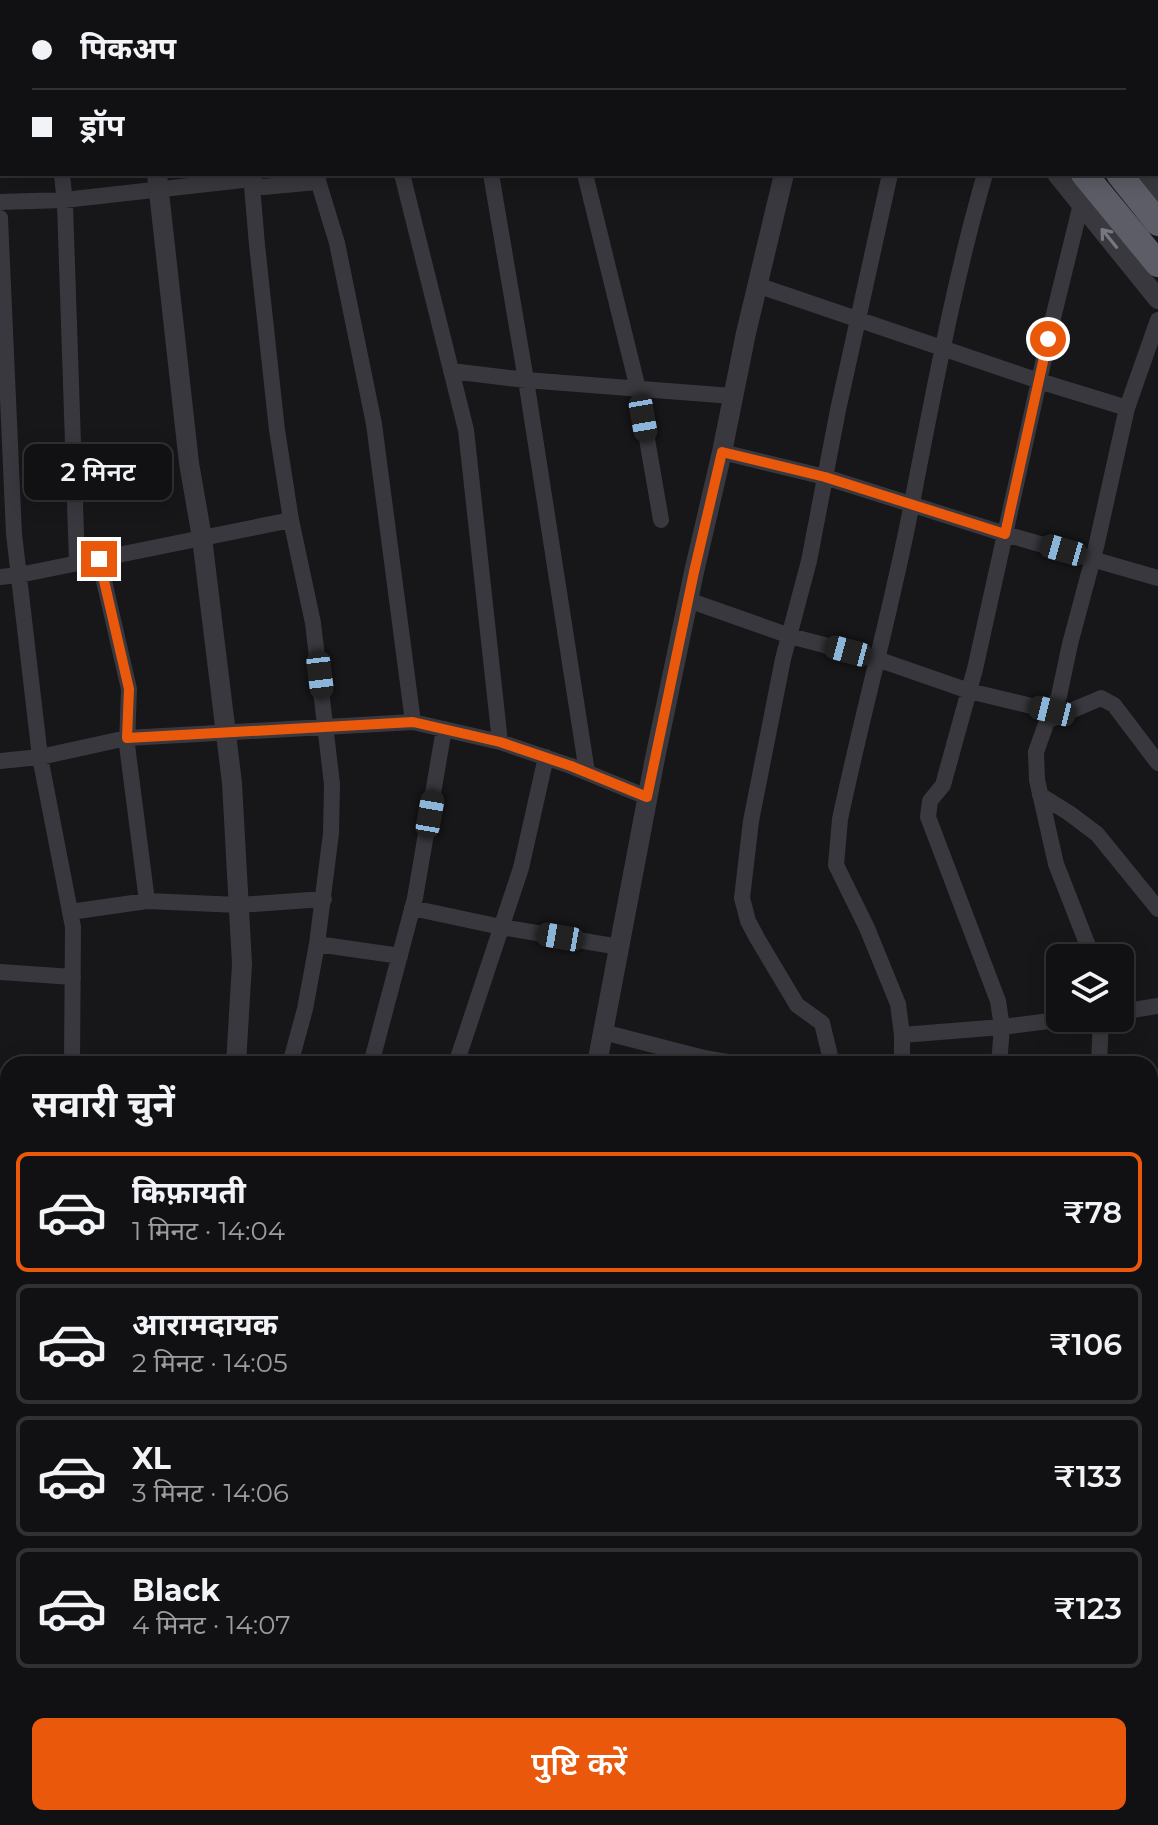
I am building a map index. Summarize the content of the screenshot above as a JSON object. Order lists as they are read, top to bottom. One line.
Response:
{"page":{"banner":["पिकअप","ड्रॉप"],"bubble":"2 मिनट","heading":"सवारी चुनें","list":[{"name":"किफ़ायती","note":"1 मिनट · 14:04","value":"₹78"},{"name":"आरामदायक","note":"2 मिनट · 14:05","value":"₹106"},{"name":"XL","note":"3 मिनट · 14:06","value":"₹133"},{"name":"Black","note":"4 मिनट · 14:07","value":"₹123"}],"buttons":"पुष्टि करें"}}
